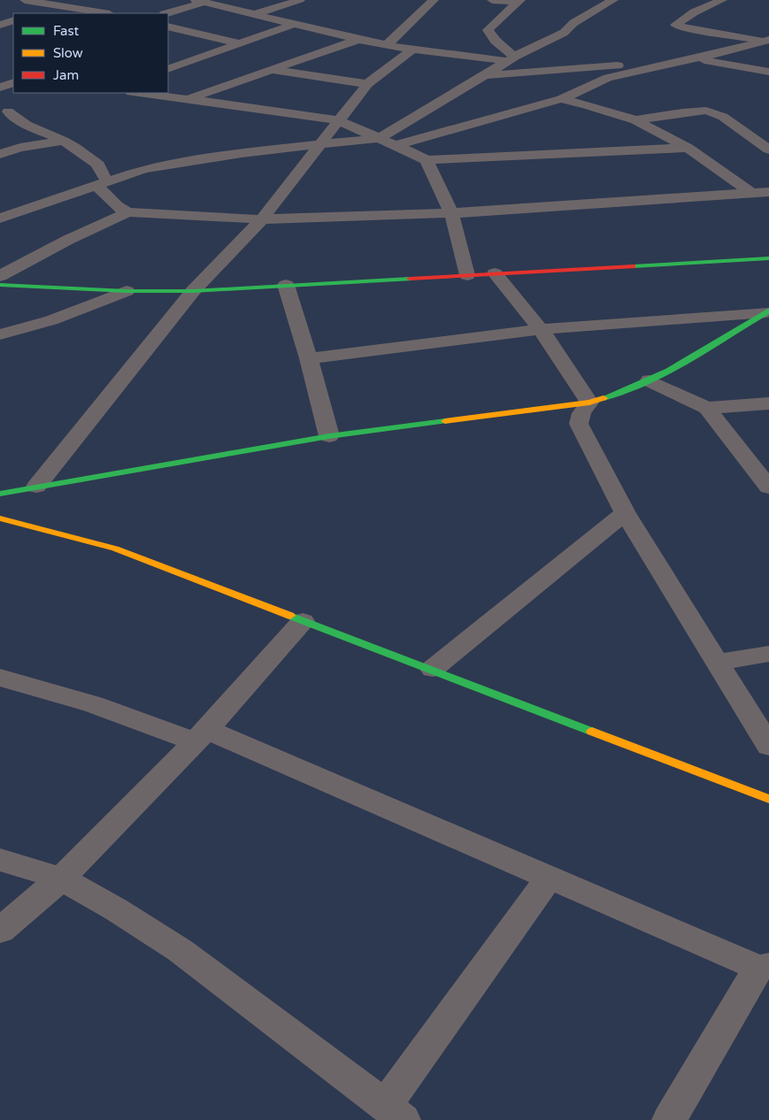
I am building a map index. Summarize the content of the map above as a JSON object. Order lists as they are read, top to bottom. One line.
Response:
{"legend":["Fast","Slow","Jam"]}
